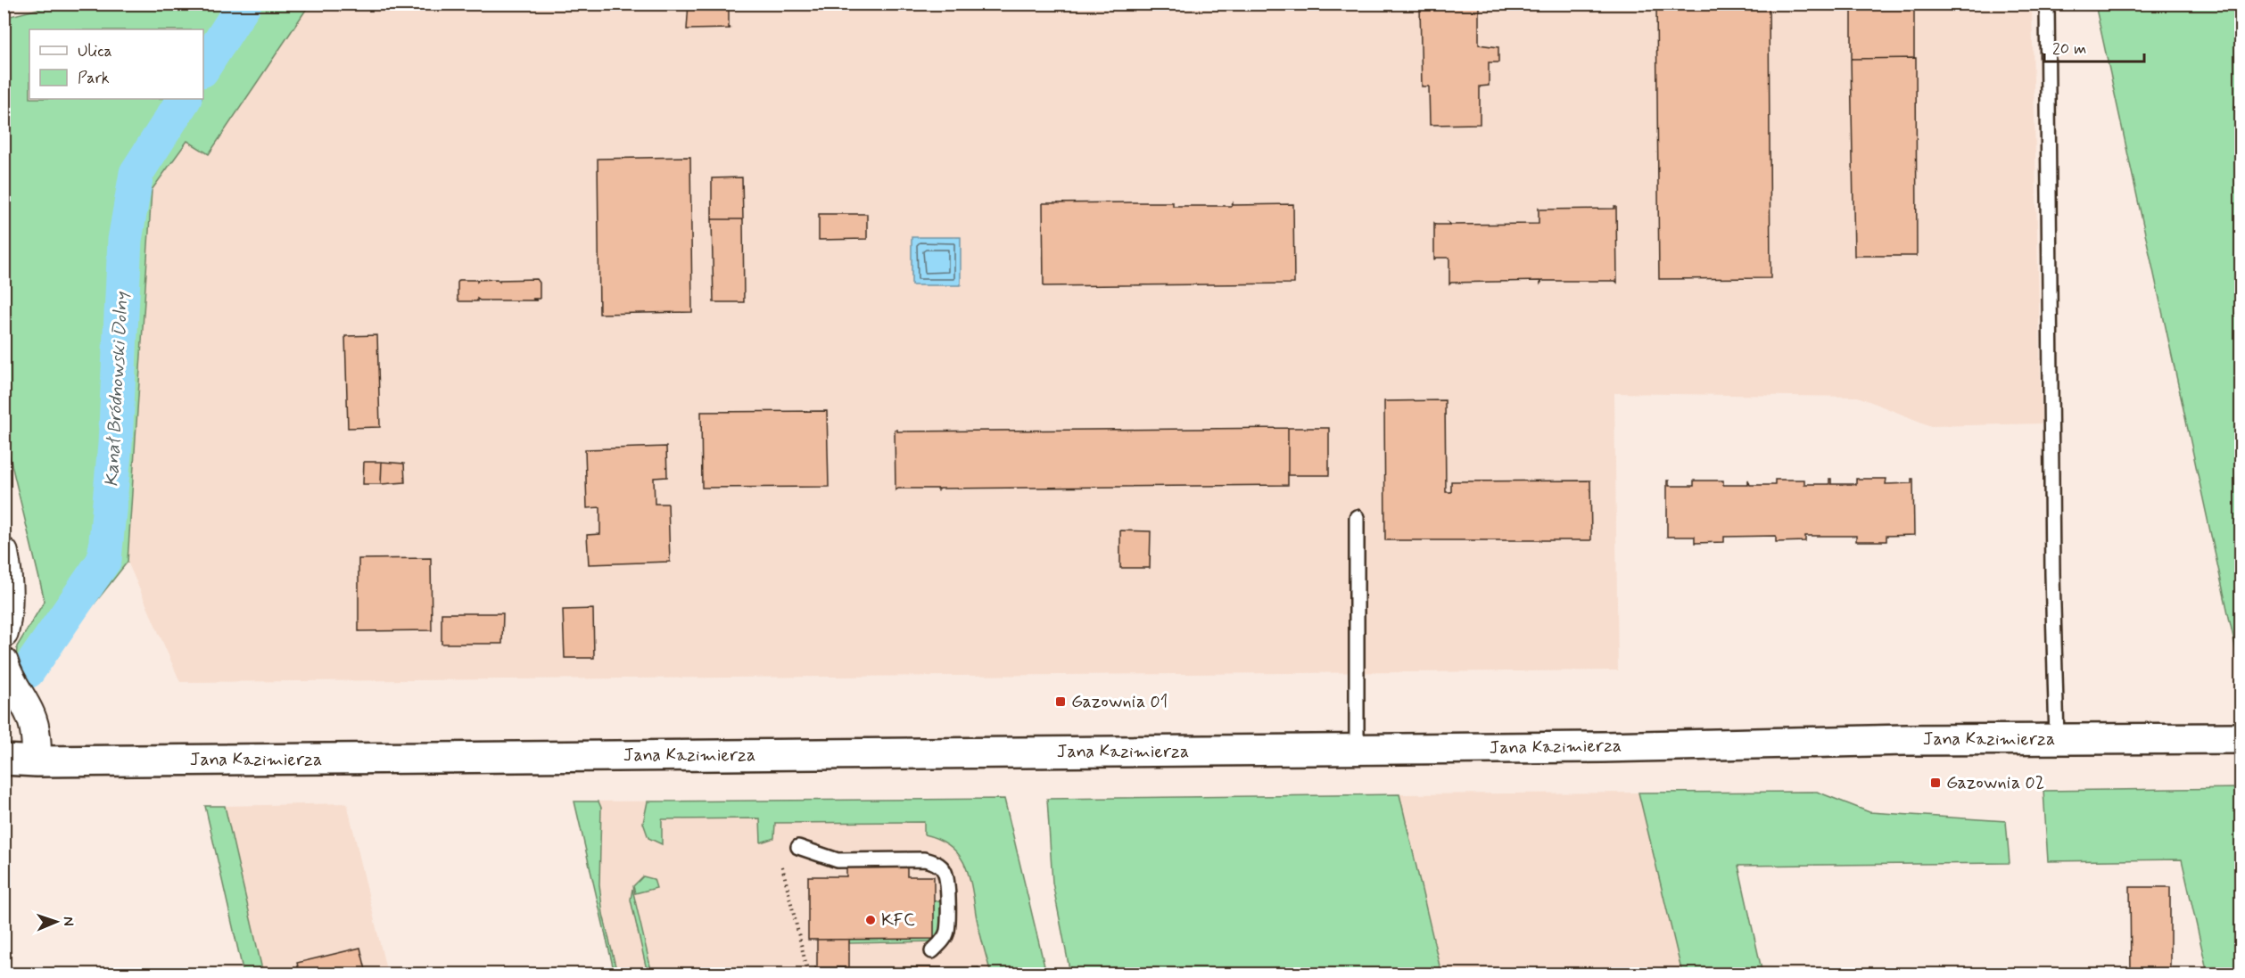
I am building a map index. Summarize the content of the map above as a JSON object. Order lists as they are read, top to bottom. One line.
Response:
{"streets":{"main road":["Jana Kazimierza"]},"water":["Kanał Bródnowski Dolny"],"places":{"transit":["Gazownia 01","Gazownia 02"],"other":["KFC"]},"legend":["Ulica","Park"],"scale_bar":"20 m","north":"right"}
